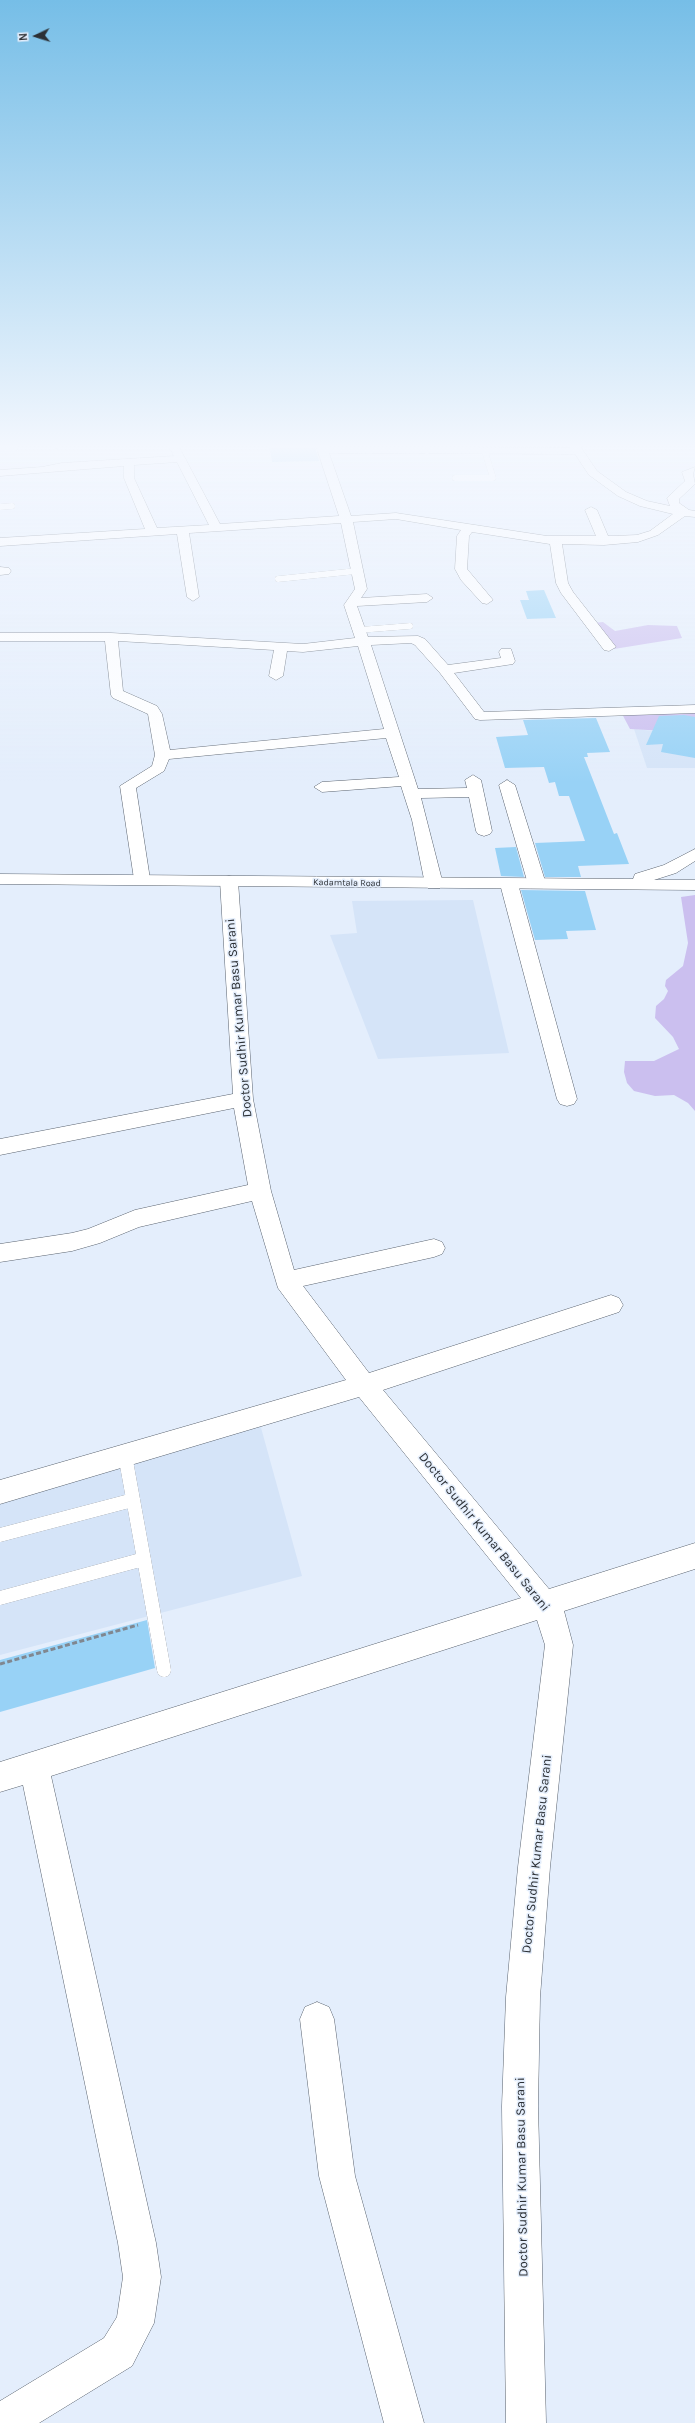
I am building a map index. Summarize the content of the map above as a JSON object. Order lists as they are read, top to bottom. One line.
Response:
{"streets":{"street":["Kadamtala Road","Doctor Sudhir Kumar Basu Sarani"]},"crossings":[["Kadamtala Road","Doctor Sudhir Kumar Basu Sarani"]],"north":"left"}
